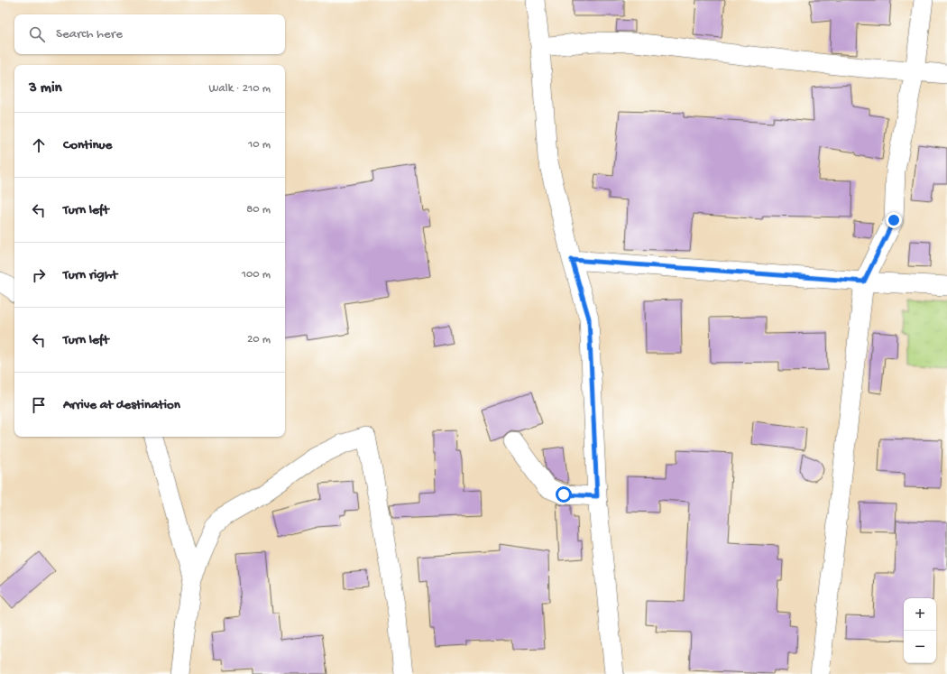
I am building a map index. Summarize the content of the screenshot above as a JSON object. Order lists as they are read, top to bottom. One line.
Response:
{"page":{"search":"Search here","heading":["3 min","Walk · 210 m"],"list":[["Continue","10 m"],["Turn left","80 m"],["Turn right","100 m"],["Turn left","20 m"],"Arrive at destination"],"map_buttons":["+","−"]}}
